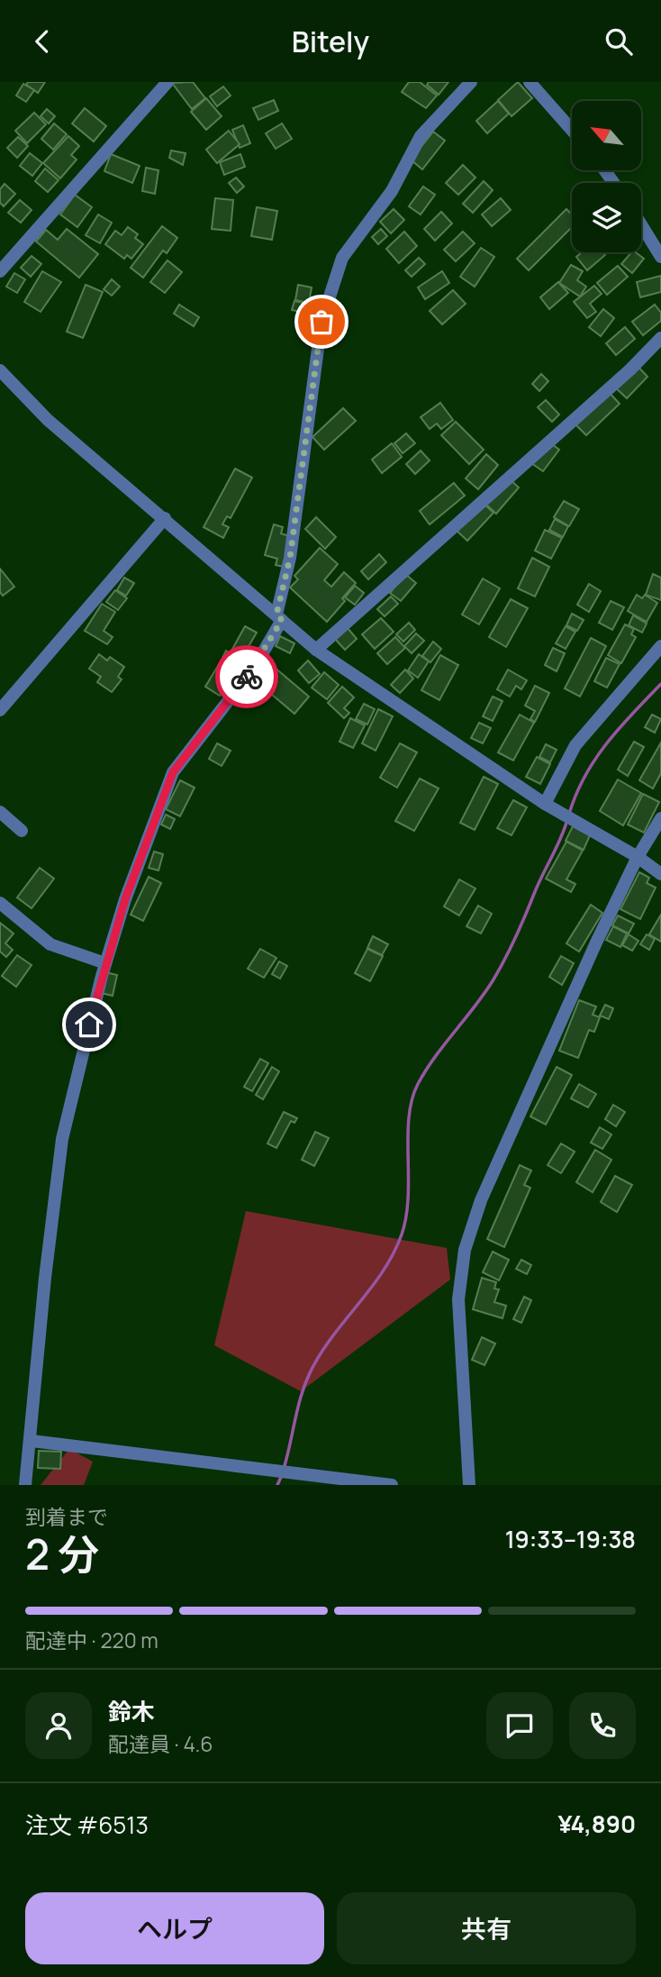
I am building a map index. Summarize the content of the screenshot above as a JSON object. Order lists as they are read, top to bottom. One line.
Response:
{"north":"top left","page":{"header":"Bitely","heading":["2 分","到着まで","19:33–19:38"],"panel":["鈴木","配達員 · 4.6","注文 #6513","¥4,890"],"bar":"配達中 · 220 m","buttons":["ヘルプ","共有"]}}
